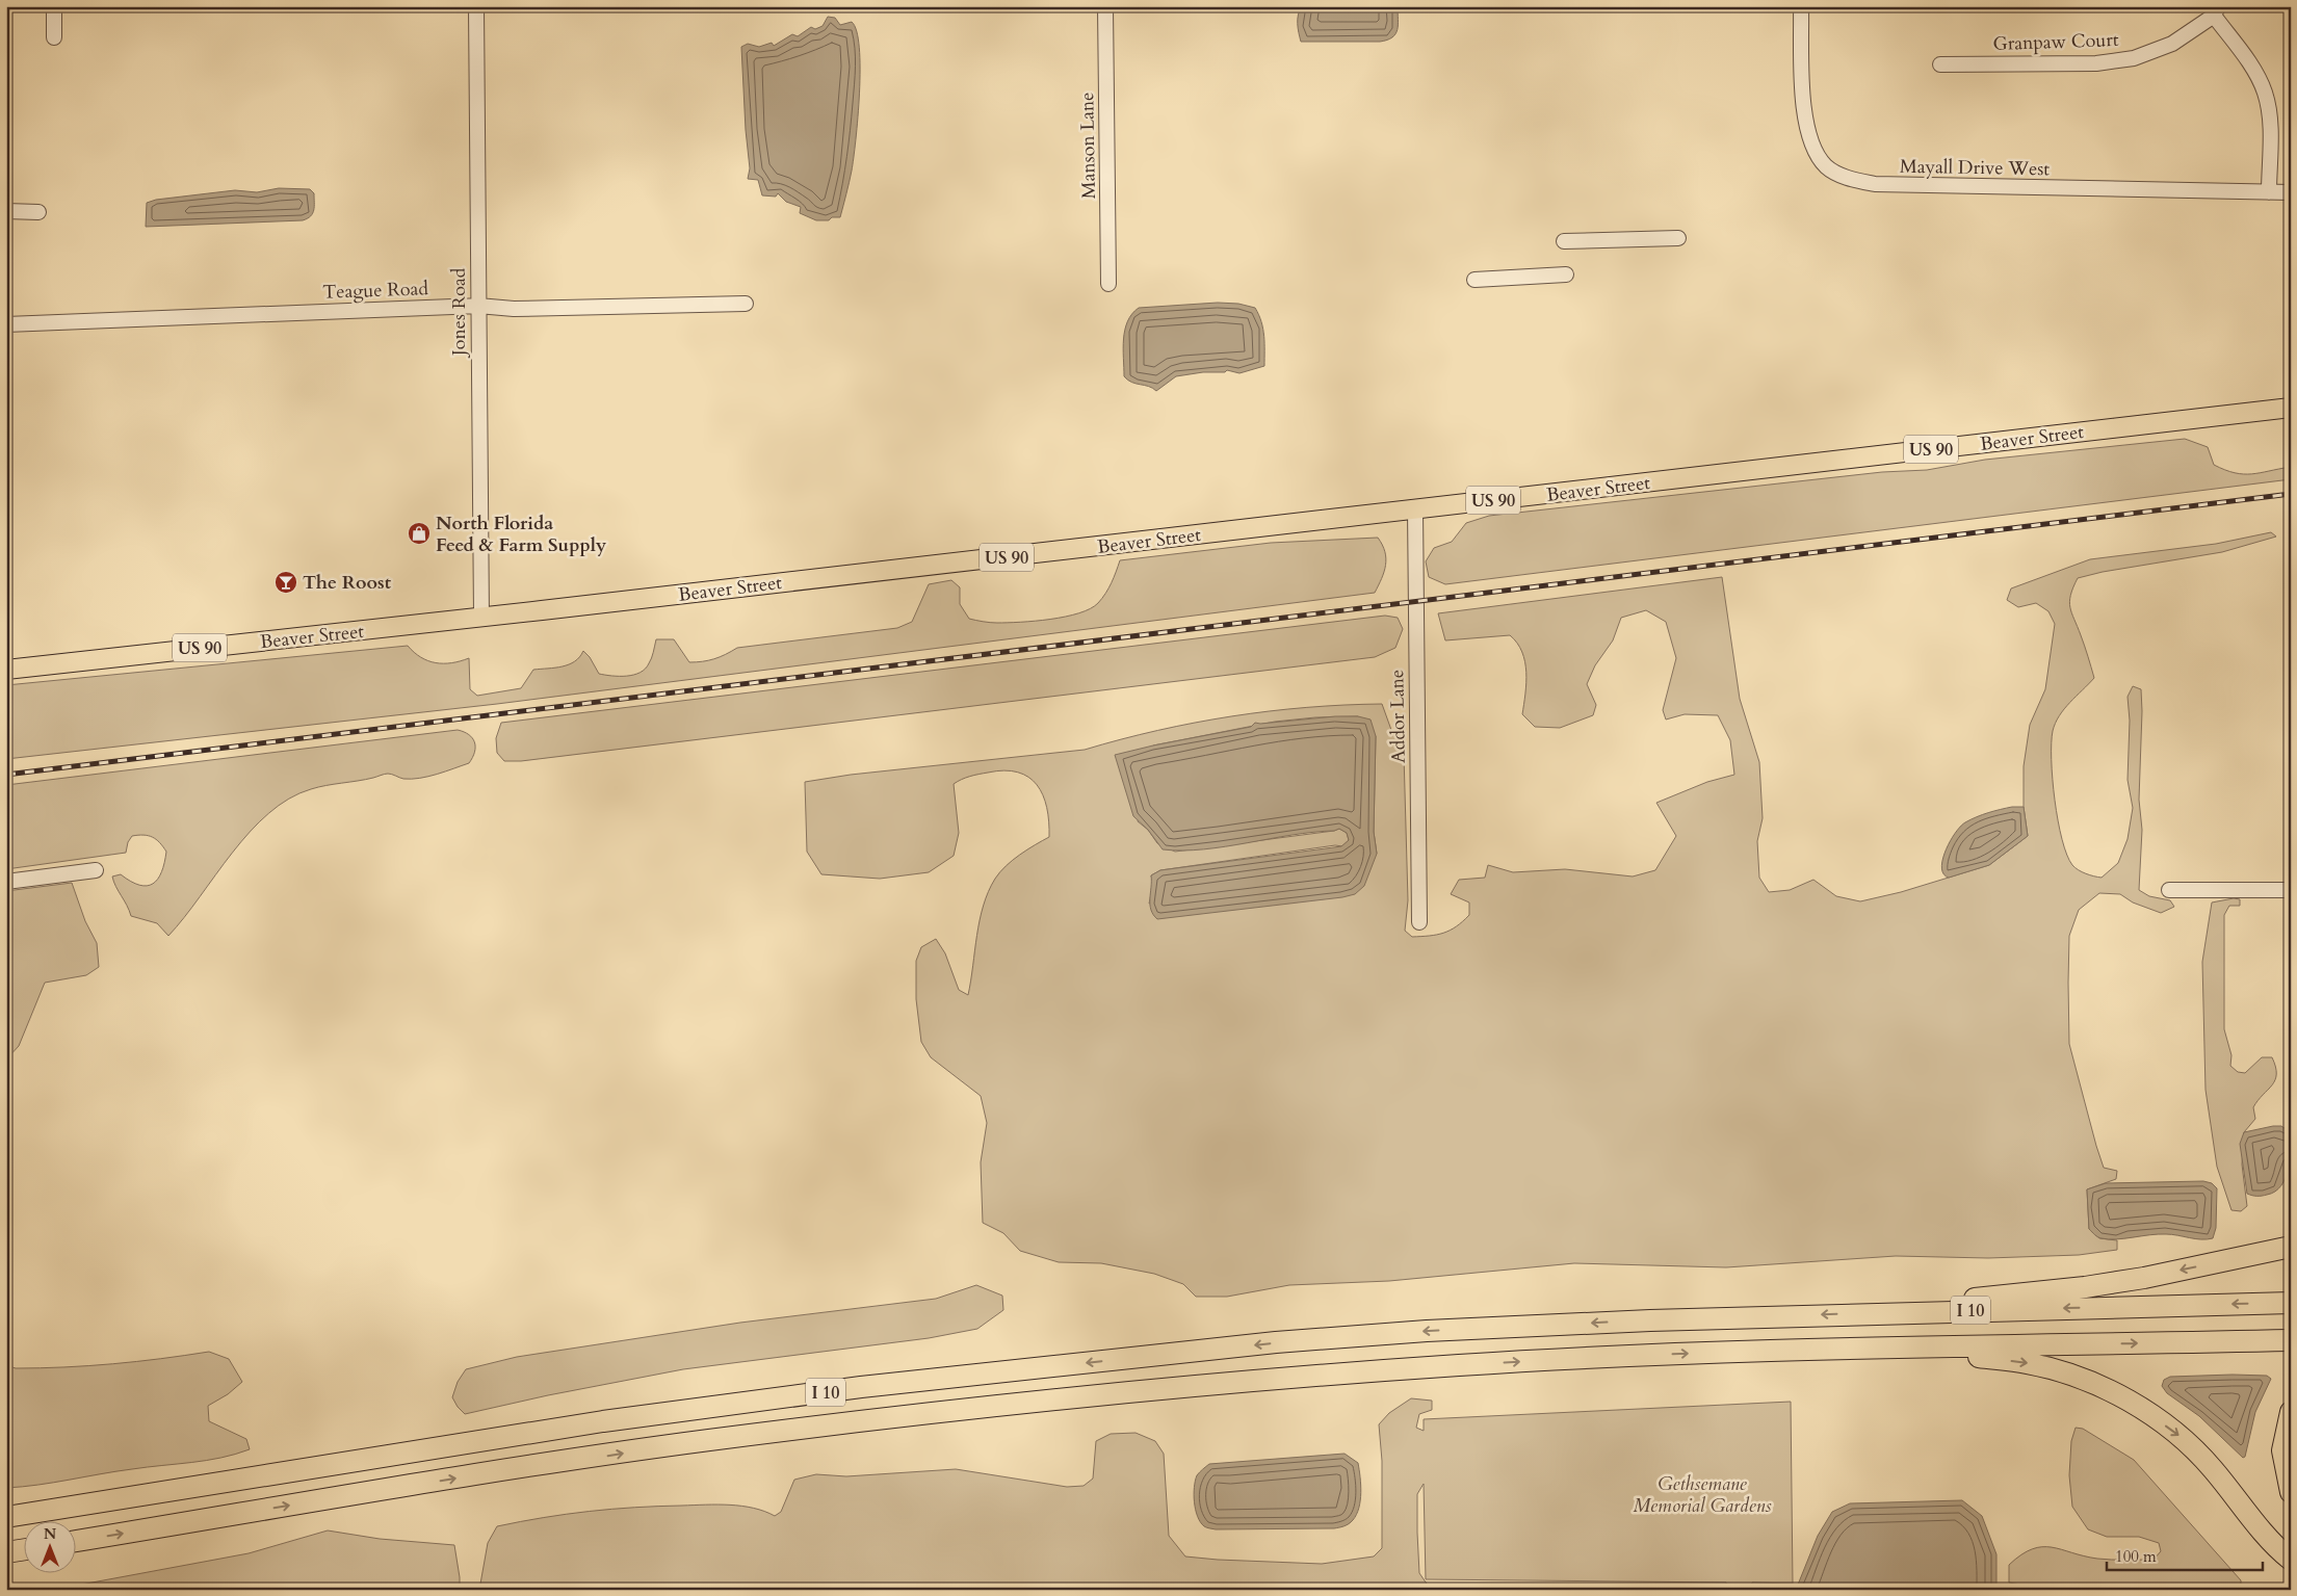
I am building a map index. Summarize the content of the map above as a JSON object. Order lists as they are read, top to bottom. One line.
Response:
{"streets":{"highway":["I 10"],"main road":["Beaver Street","US 90"],"street":["Granpaw Court","Manson Lane","Mayall Drive West","Teague Road","Jones Road","Addor Lane"]},"crossings":[["Teague Road","Jones Road"],["Jones Road","Beaver Street"],["Beaver Street","Addor Lane"]],"parks":["Gethsemane Memorial Gardens"],"places":{"shop":["North Florida Feed & Farm Supply"],"bar":["The Roost"]},"scale_bar":"100 m","north":"top"}
